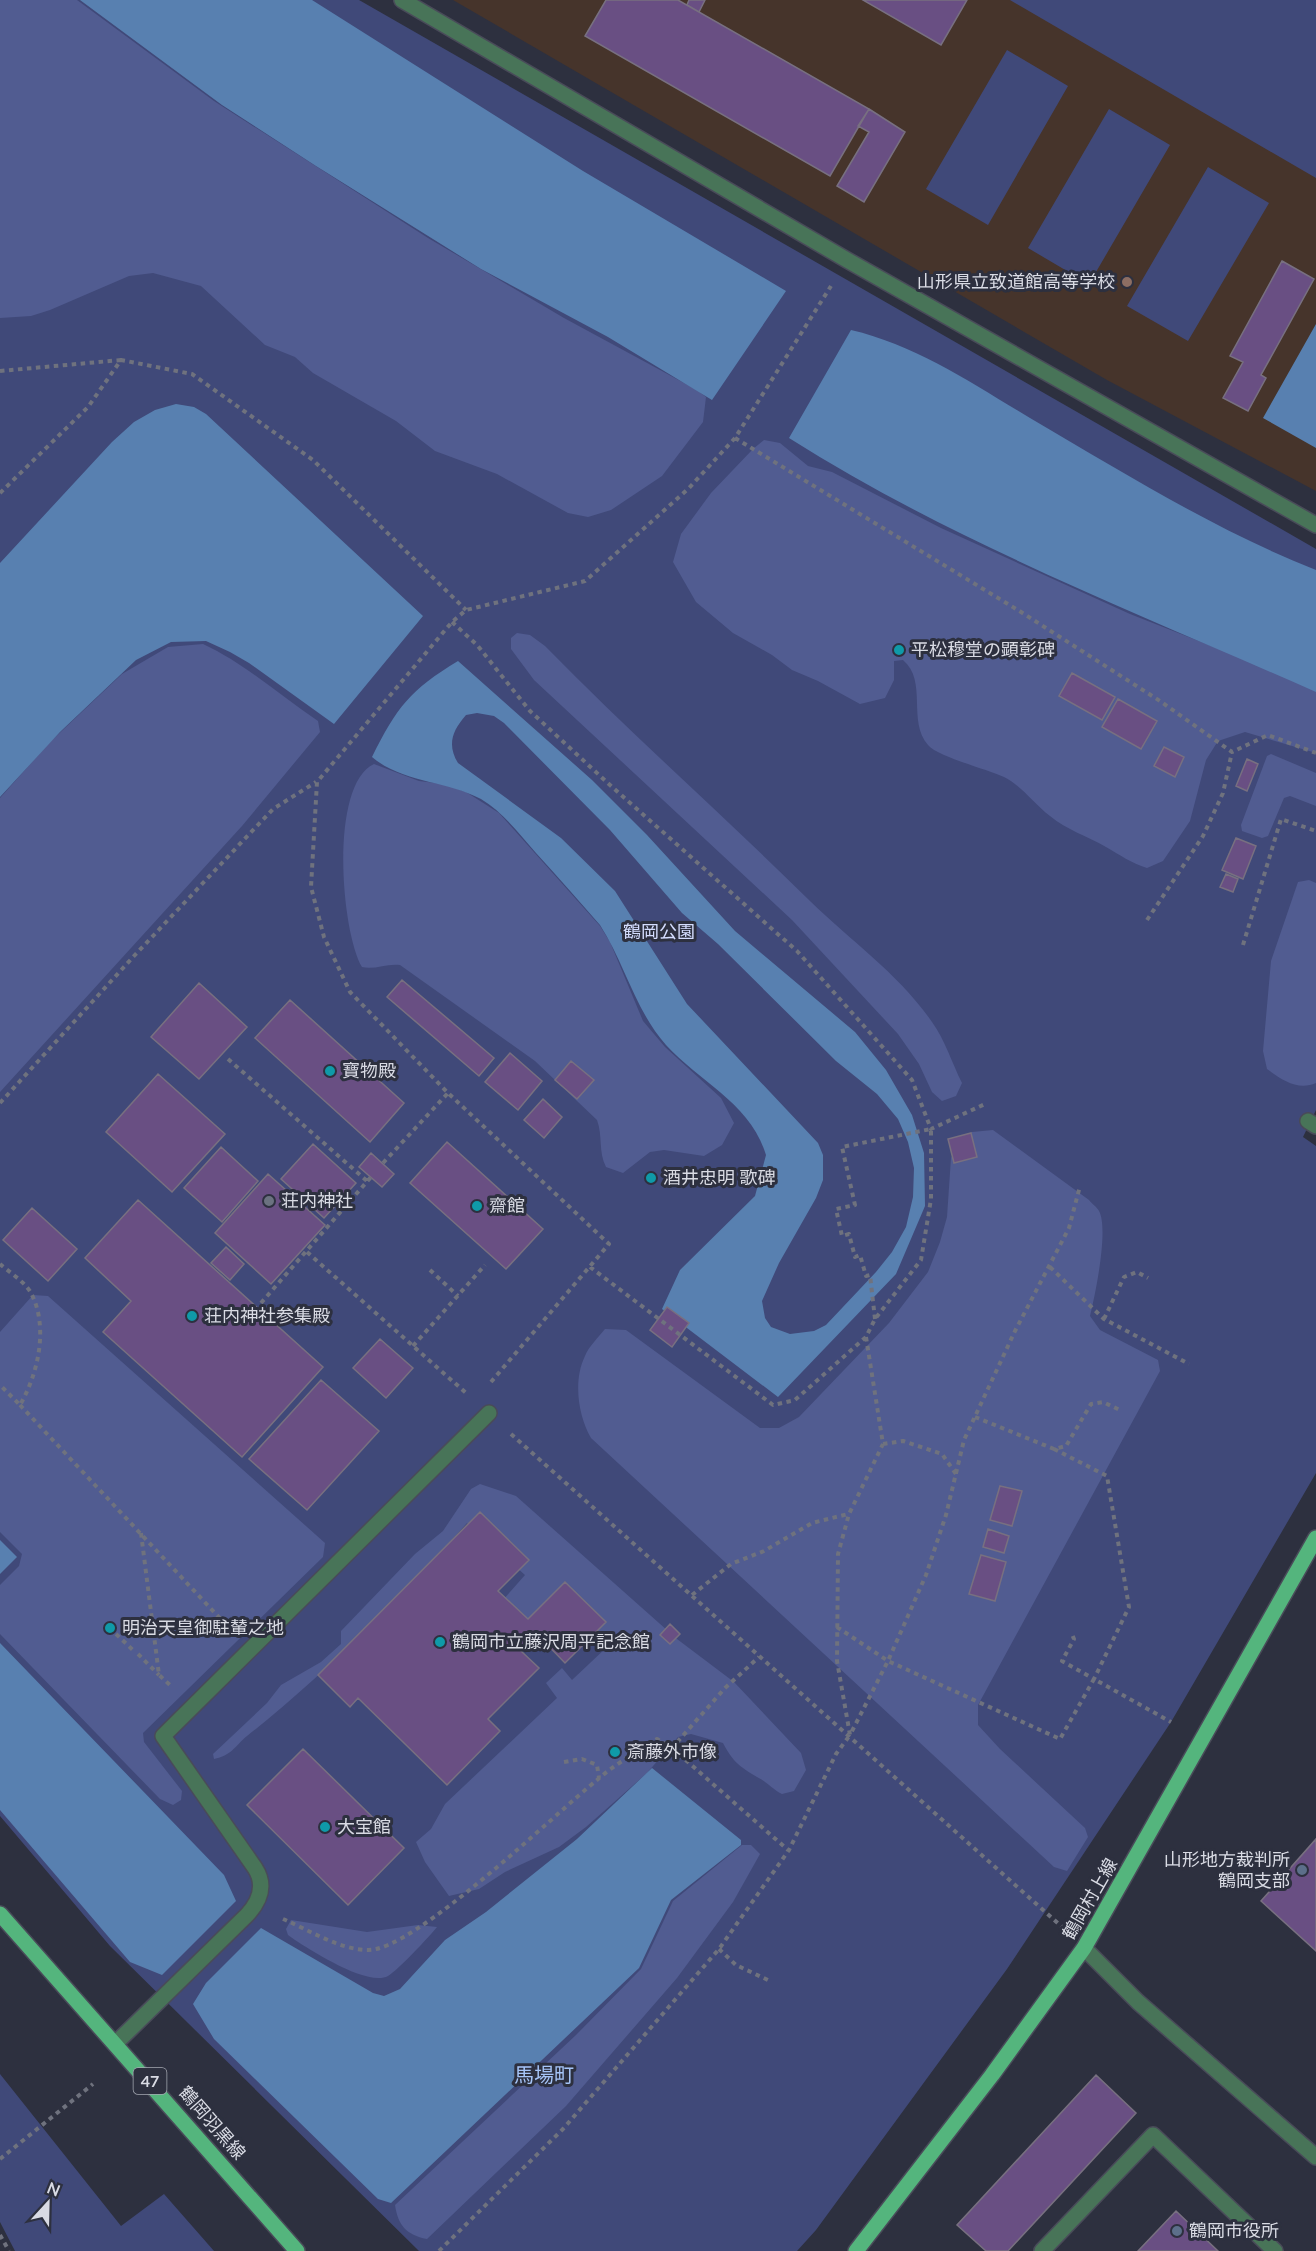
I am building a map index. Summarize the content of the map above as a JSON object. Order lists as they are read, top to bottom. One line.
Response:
{"streets":{"main road":["鶴岡村上線","47","鶴岡羽黒線"]},"districts":["馬場町"],"parks":["鶴岡公園"],"places":["山形県立致道館高等学校","平松穆堂の顕彰碑","寶物殿","酒井忠明 歌碑","荘内神社","齋館","荘内神社参集殿","明治天皇御駐輦之地","鶴岡市立藤沢周平記念館","斎藤外市像","大宝館","山形地方裁判所 鶴岡支部","鶴岡市役所"],"north":"top"}
